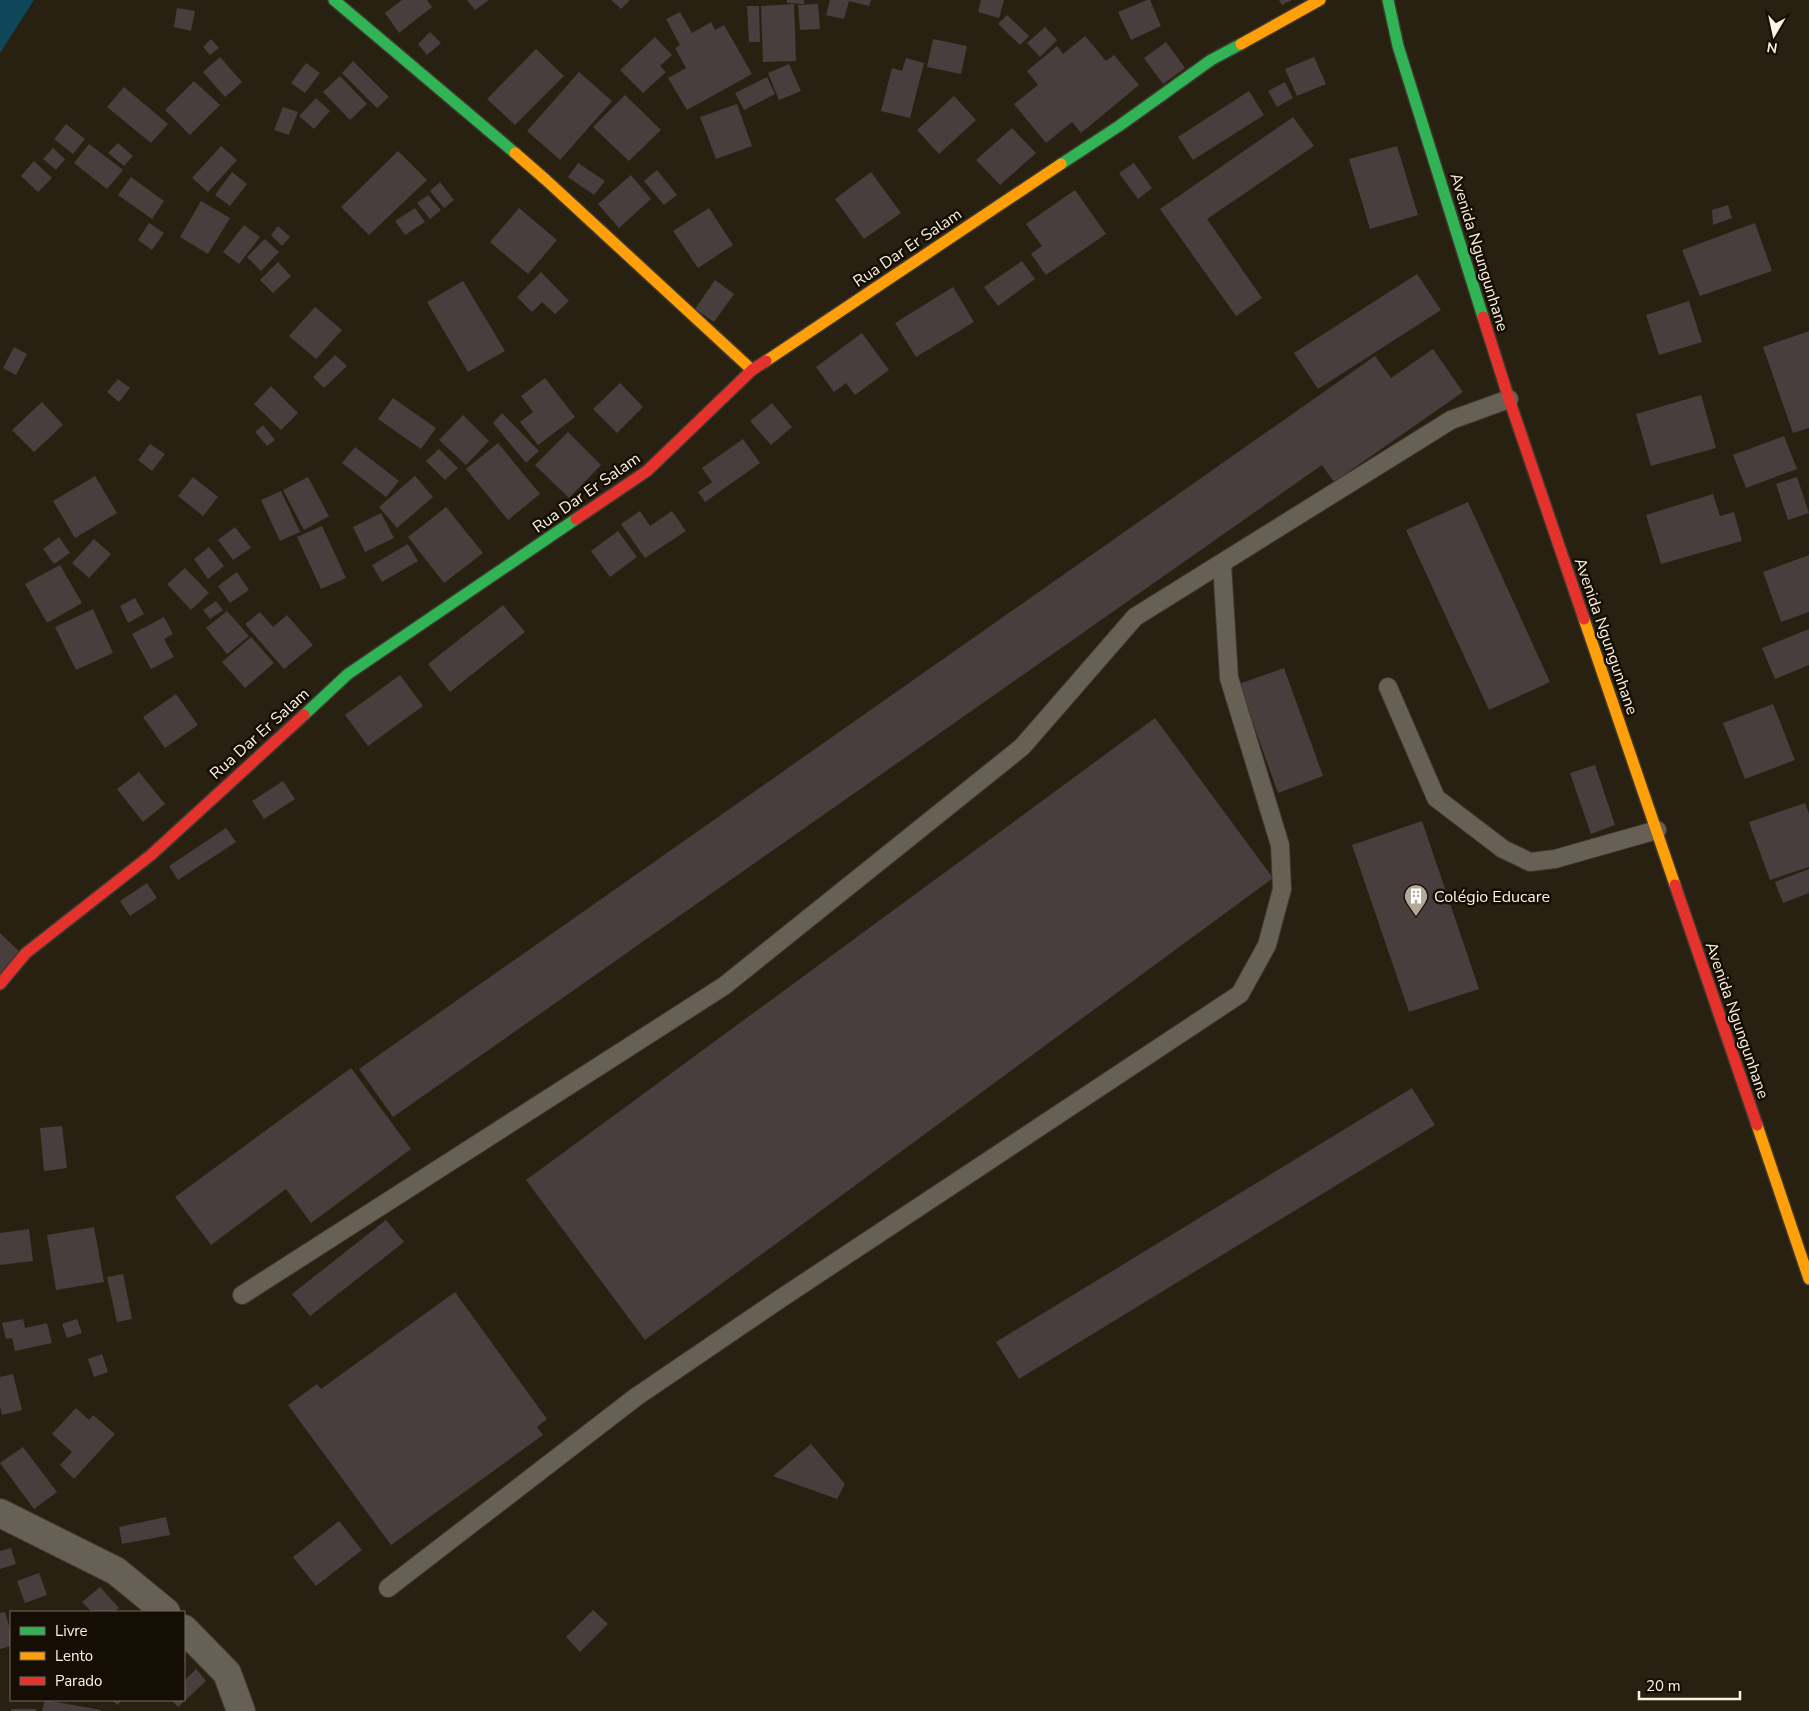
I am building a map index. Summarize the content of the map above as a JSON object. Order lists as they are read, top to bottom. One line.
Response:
{"streets":{"street":["Rua Dar Er Salam","Avenida Ngungunhane"]},"places":{"building":["Colégio Educare"]},"legend":["Livre","Lento","Parado"],"scale_bar":"20 m","north":"bottom"}
